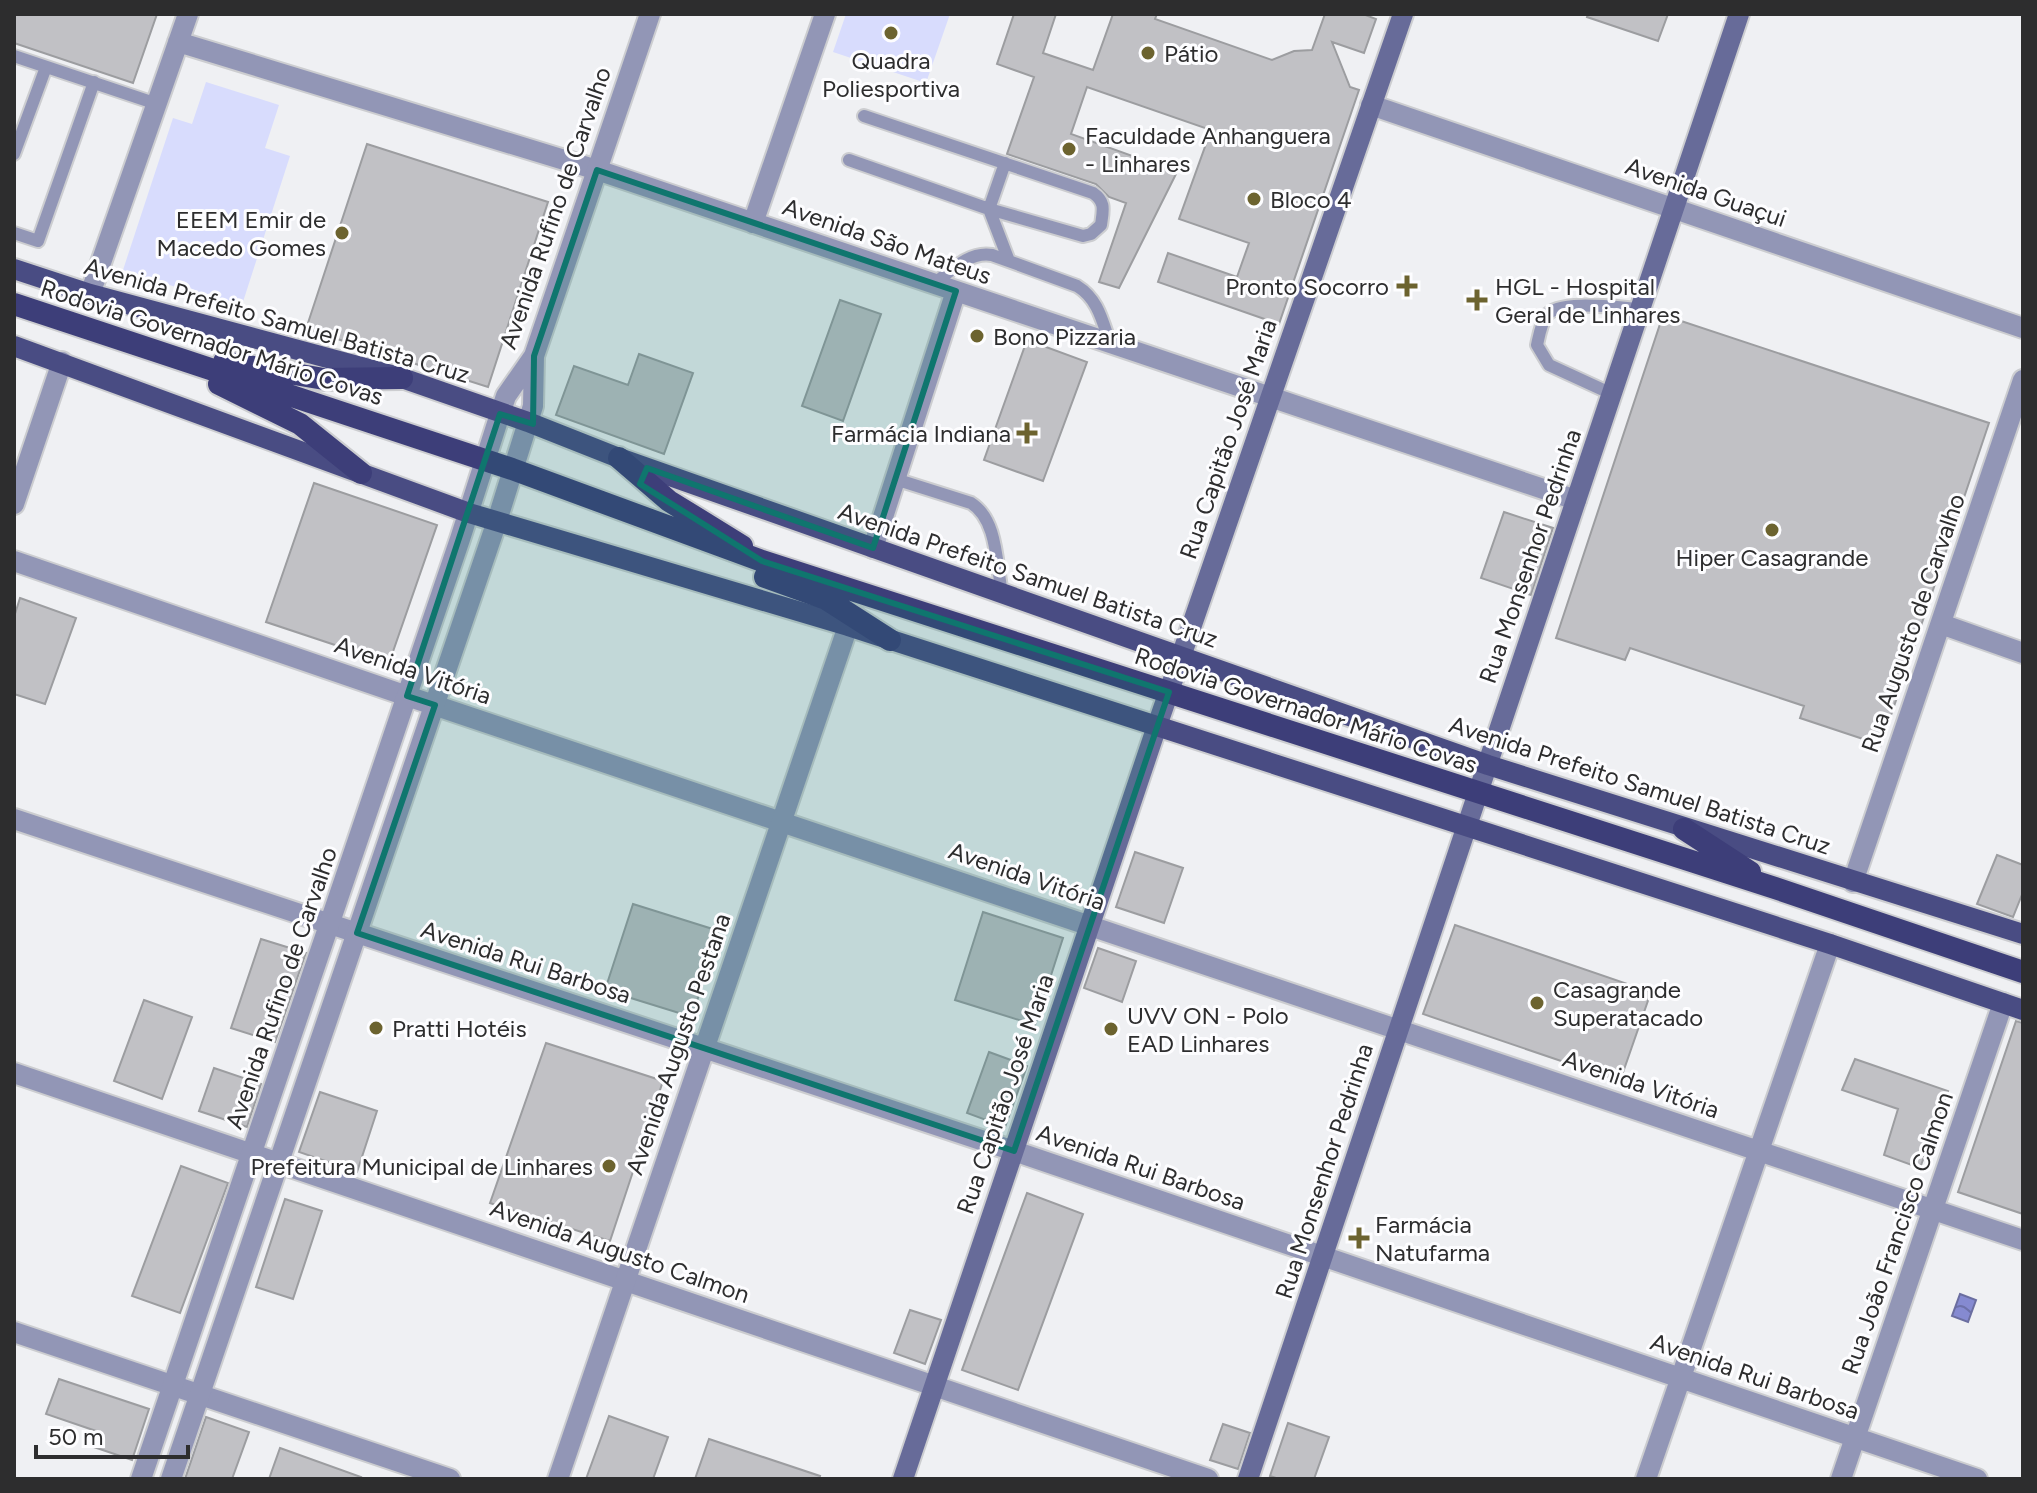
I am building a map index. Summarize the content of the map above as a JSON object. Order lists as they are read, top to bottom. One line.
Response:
{"streets":{"highway":["Rodovia Governador Mário Covas"],"main road":["Avenida Prefeito Samuel Batista Cruz","Rua Capitão José Maria","Rua Monsenhor Pedrinha"],"street":["Avenida Guaçui","Avenida Rufino de Carvalho","Avenida São Mateus","Rua Augusto de Carvalho","Avenida Vitória","Avenida Rui Barbosa","Avenida Augusto Pestana","Rua João Francisco Calmon","Avenida Augusto Calmon"]},"crossings":[["Avenida Guaçui","Rua Capitão José Maria"],["Avenida Guaçui","Rua Monsenhor Pedrinha"],["Avenida Rufino de Carvalho","Avenida São Mateus"],["Avenida Rufino de Carvalho","Avenida Prefeito Samuel Batista Cruz"],["Avenida Rufino de Carvalho","Rodovia Governador Mário Covas"],["Avenida Rufino de Carvalho","Avenida Vitória"],["Avenida Rufino de Carvalho","Avenida Rui Barbosa"],["Avenida Rufino de Carvalho","Avenida Augusto Calmon"],["Avenida São Mateus","Rua Capitão José Maria"],["Avenida São Mateus","Rua Monsenhor Pedrinha"],["Avenida Prefeito Samuel Batista Cruz","Rua Capitão José Maria"],["Avenida Prefeito Samuel Batista Cruz","Rua Monsenhor Pedrinha"],["Avenida Prefeito Samuel Batista Cruz","Rua Augusto de Carvalho"],["Rodovia Governador Mário Covas","Rua Capitão José Maria"],["Rodovia Governador Mário Covas","Rua Monsenhor Pedrinha"],["Rua Capitão José Maria","Avenida Vitória"],["Rua Capitão José Maria","Avenida Rui Barbosa"],["Rua Capitão José Maria","Avenida Augusto Calmon"],["Rua Monsenhor Pedrinha","Avenida Vitória"],["Rua Monsenhor Pedrinha","Avenida Rui Barbosa"],["Avenida Vitória","Avenida Augusto Pestana"],["Avenida Vitória","Rua João Francisco Calmon"],["Avenida Rui Barbosa","Avenida Augusto Pestana"],["Avenida Rui Barbosa","Rua João Francisco Calmon"],["Avenida Augusto Pestana","Avenida Augusto Calmon"]],"places":{"other":["Quadra Poliesportiva","Pátio","Faculdade Anhanguera - Linhares","Bloco 4","EEEM Emir de Macedo Gomes","Bono Pizzaria","Hiper Casagrande","Casagrande Superatacado","Pratti Hotéis","UVV ON - Polo EAD Linhares","Prefeitura Municipal de Linhares"],"health":["Pronto Socorro","HGL - Hospital Geral de Linhares","Farmácia Indiana","Farmácia Natufarma"]},"scale_bar":"50 m"}
